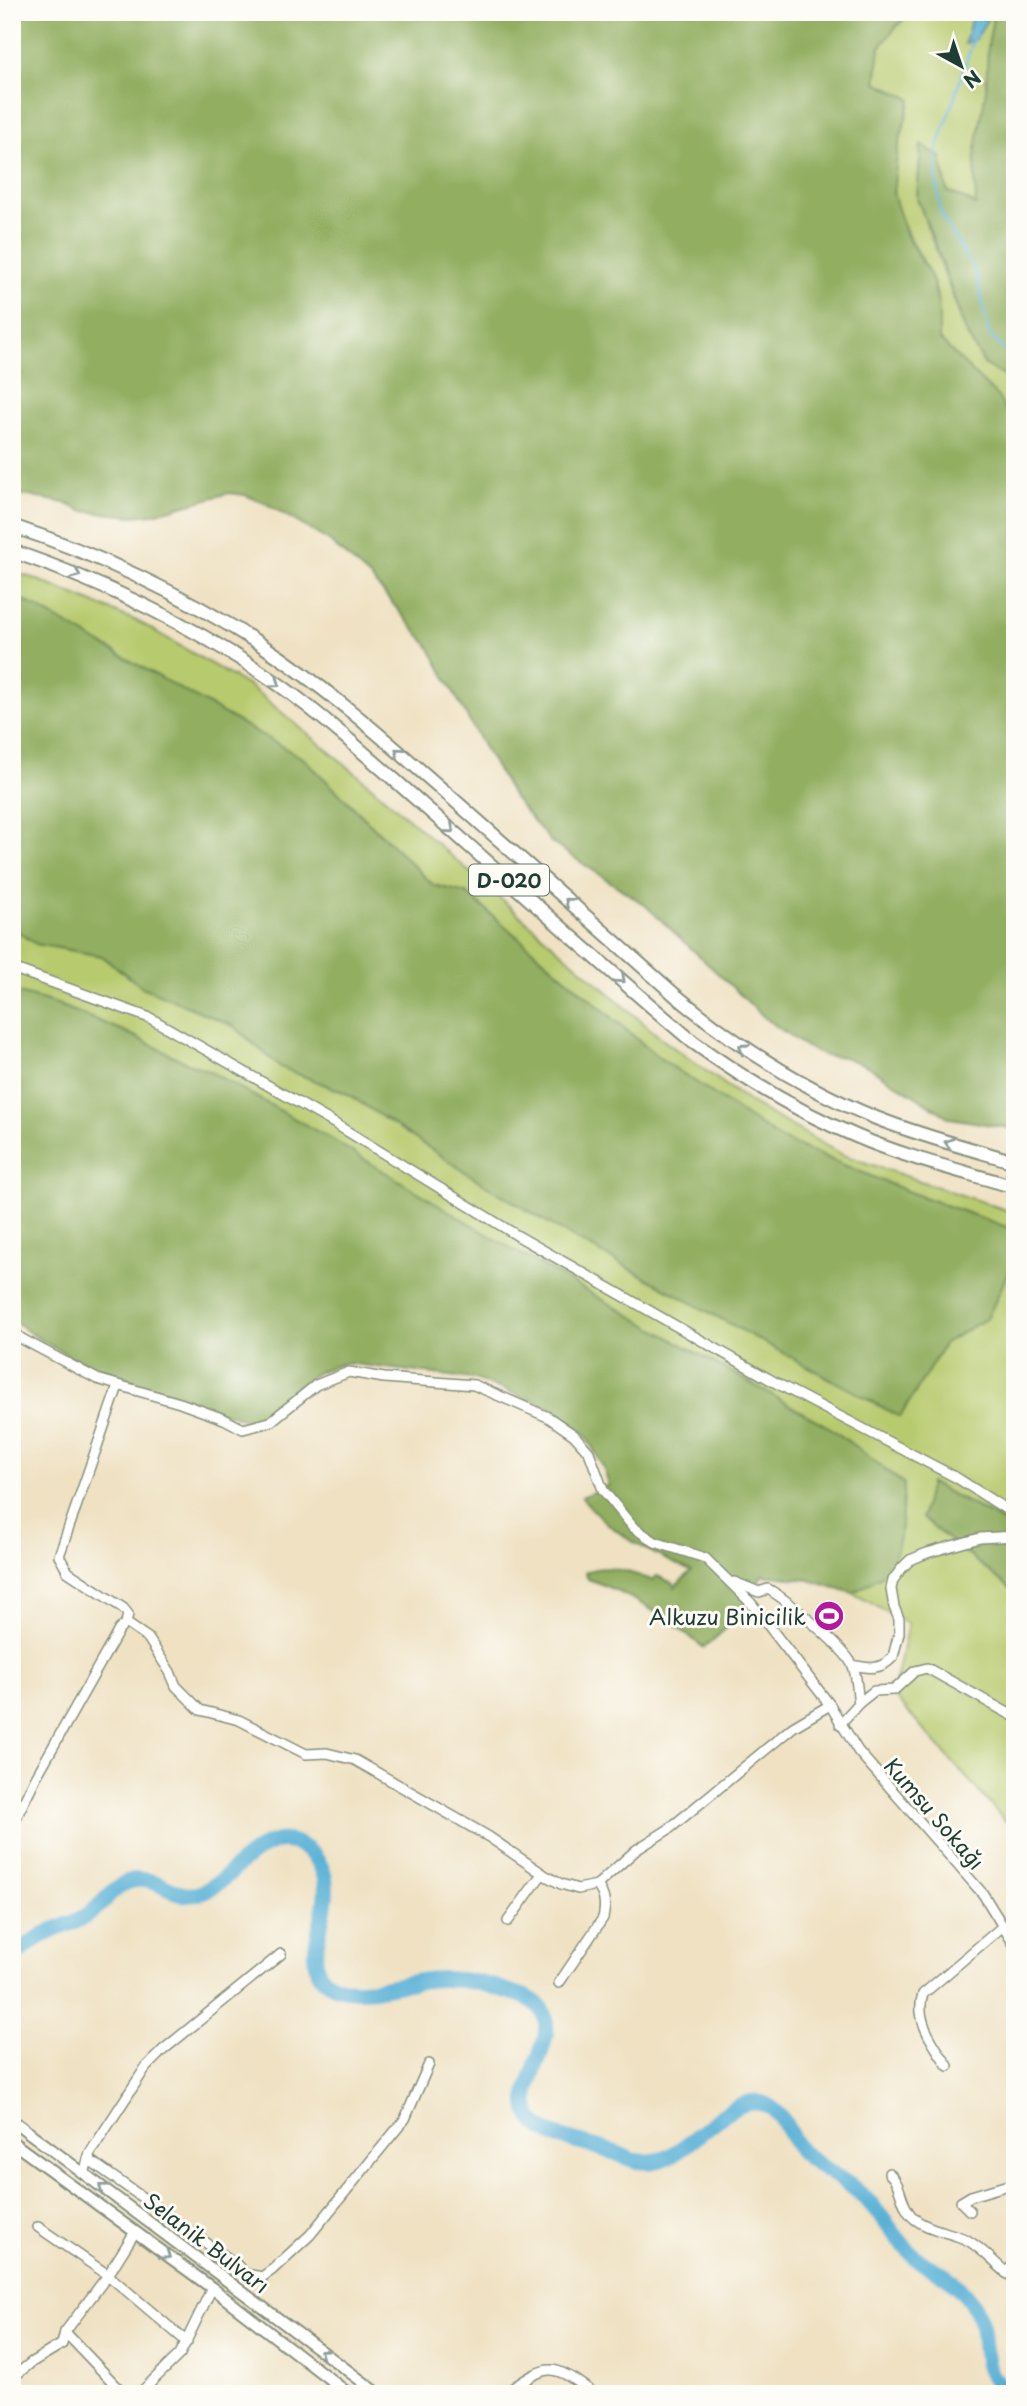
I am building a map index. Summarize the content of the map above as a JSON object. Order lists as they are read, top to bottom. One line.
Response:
{"streets":{"highway":["D-020"],"main road":["Selanik Bulvarı"],"street":["Kumsu Sokağı"]},"places":{"sports":["Alkuzu Binicilik"]},"north":"bottom right"}
